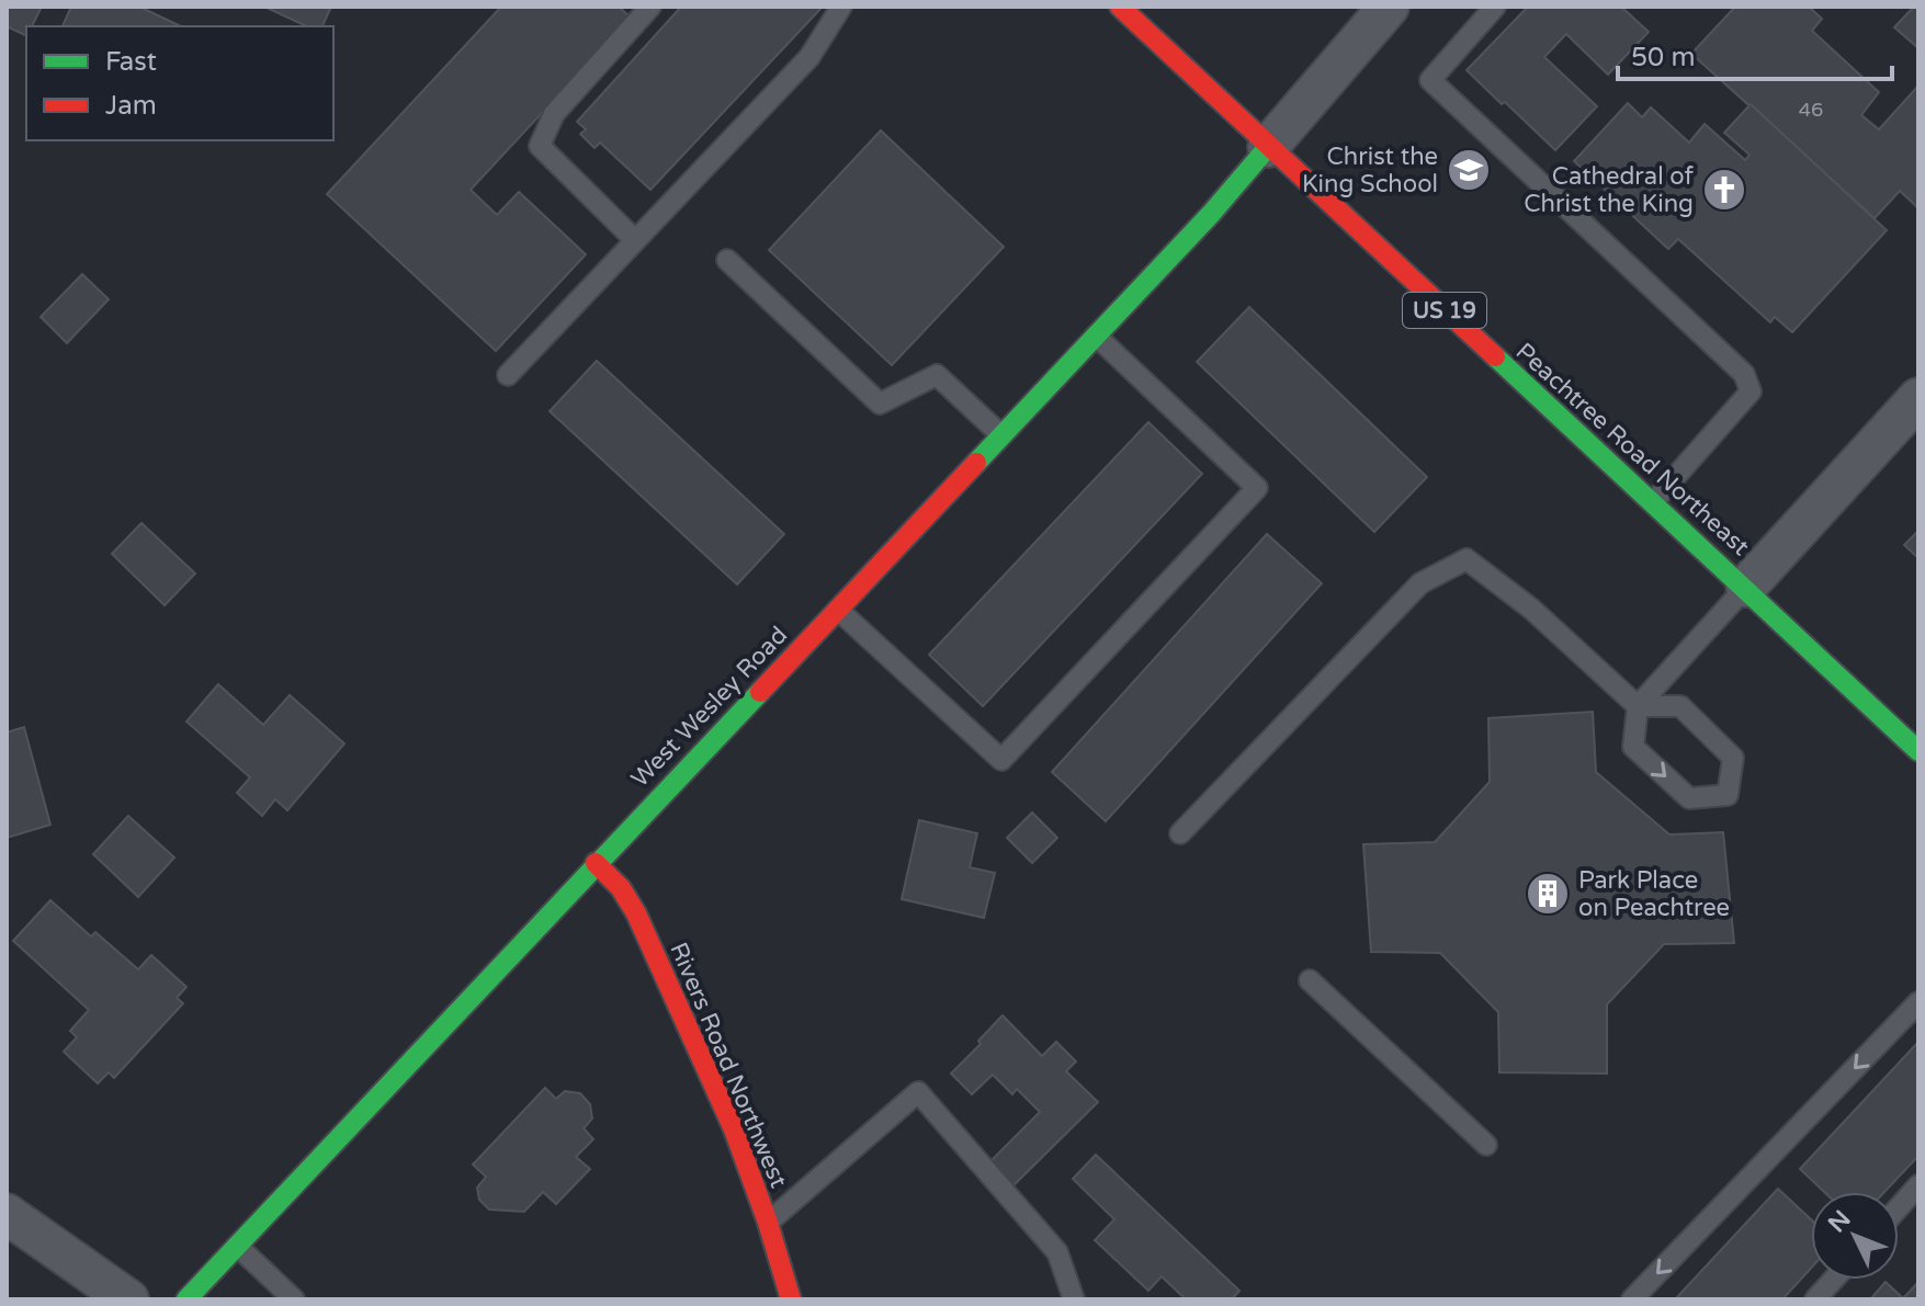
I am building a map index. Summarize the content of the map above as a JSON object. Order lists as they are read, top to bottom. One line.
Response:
{"streets":{"main road":["US 19","Peachtree Road Northeast","West Wesley Road","Rivers Road Northwest"]},"crossings":[["Peachtree Road Northeast","West Wesley Road"],["West Wesley Road","Rivers Road Northwest"]],"places":{"school or university":["Christ the King School"],"church":["Cathedral of Christ the King"],"building":["Park Place on Peachtree"]},"house_numbers":["46"],"legend":["Fast","Jam"],"scale_bar":"50 m","north":"top left"}
